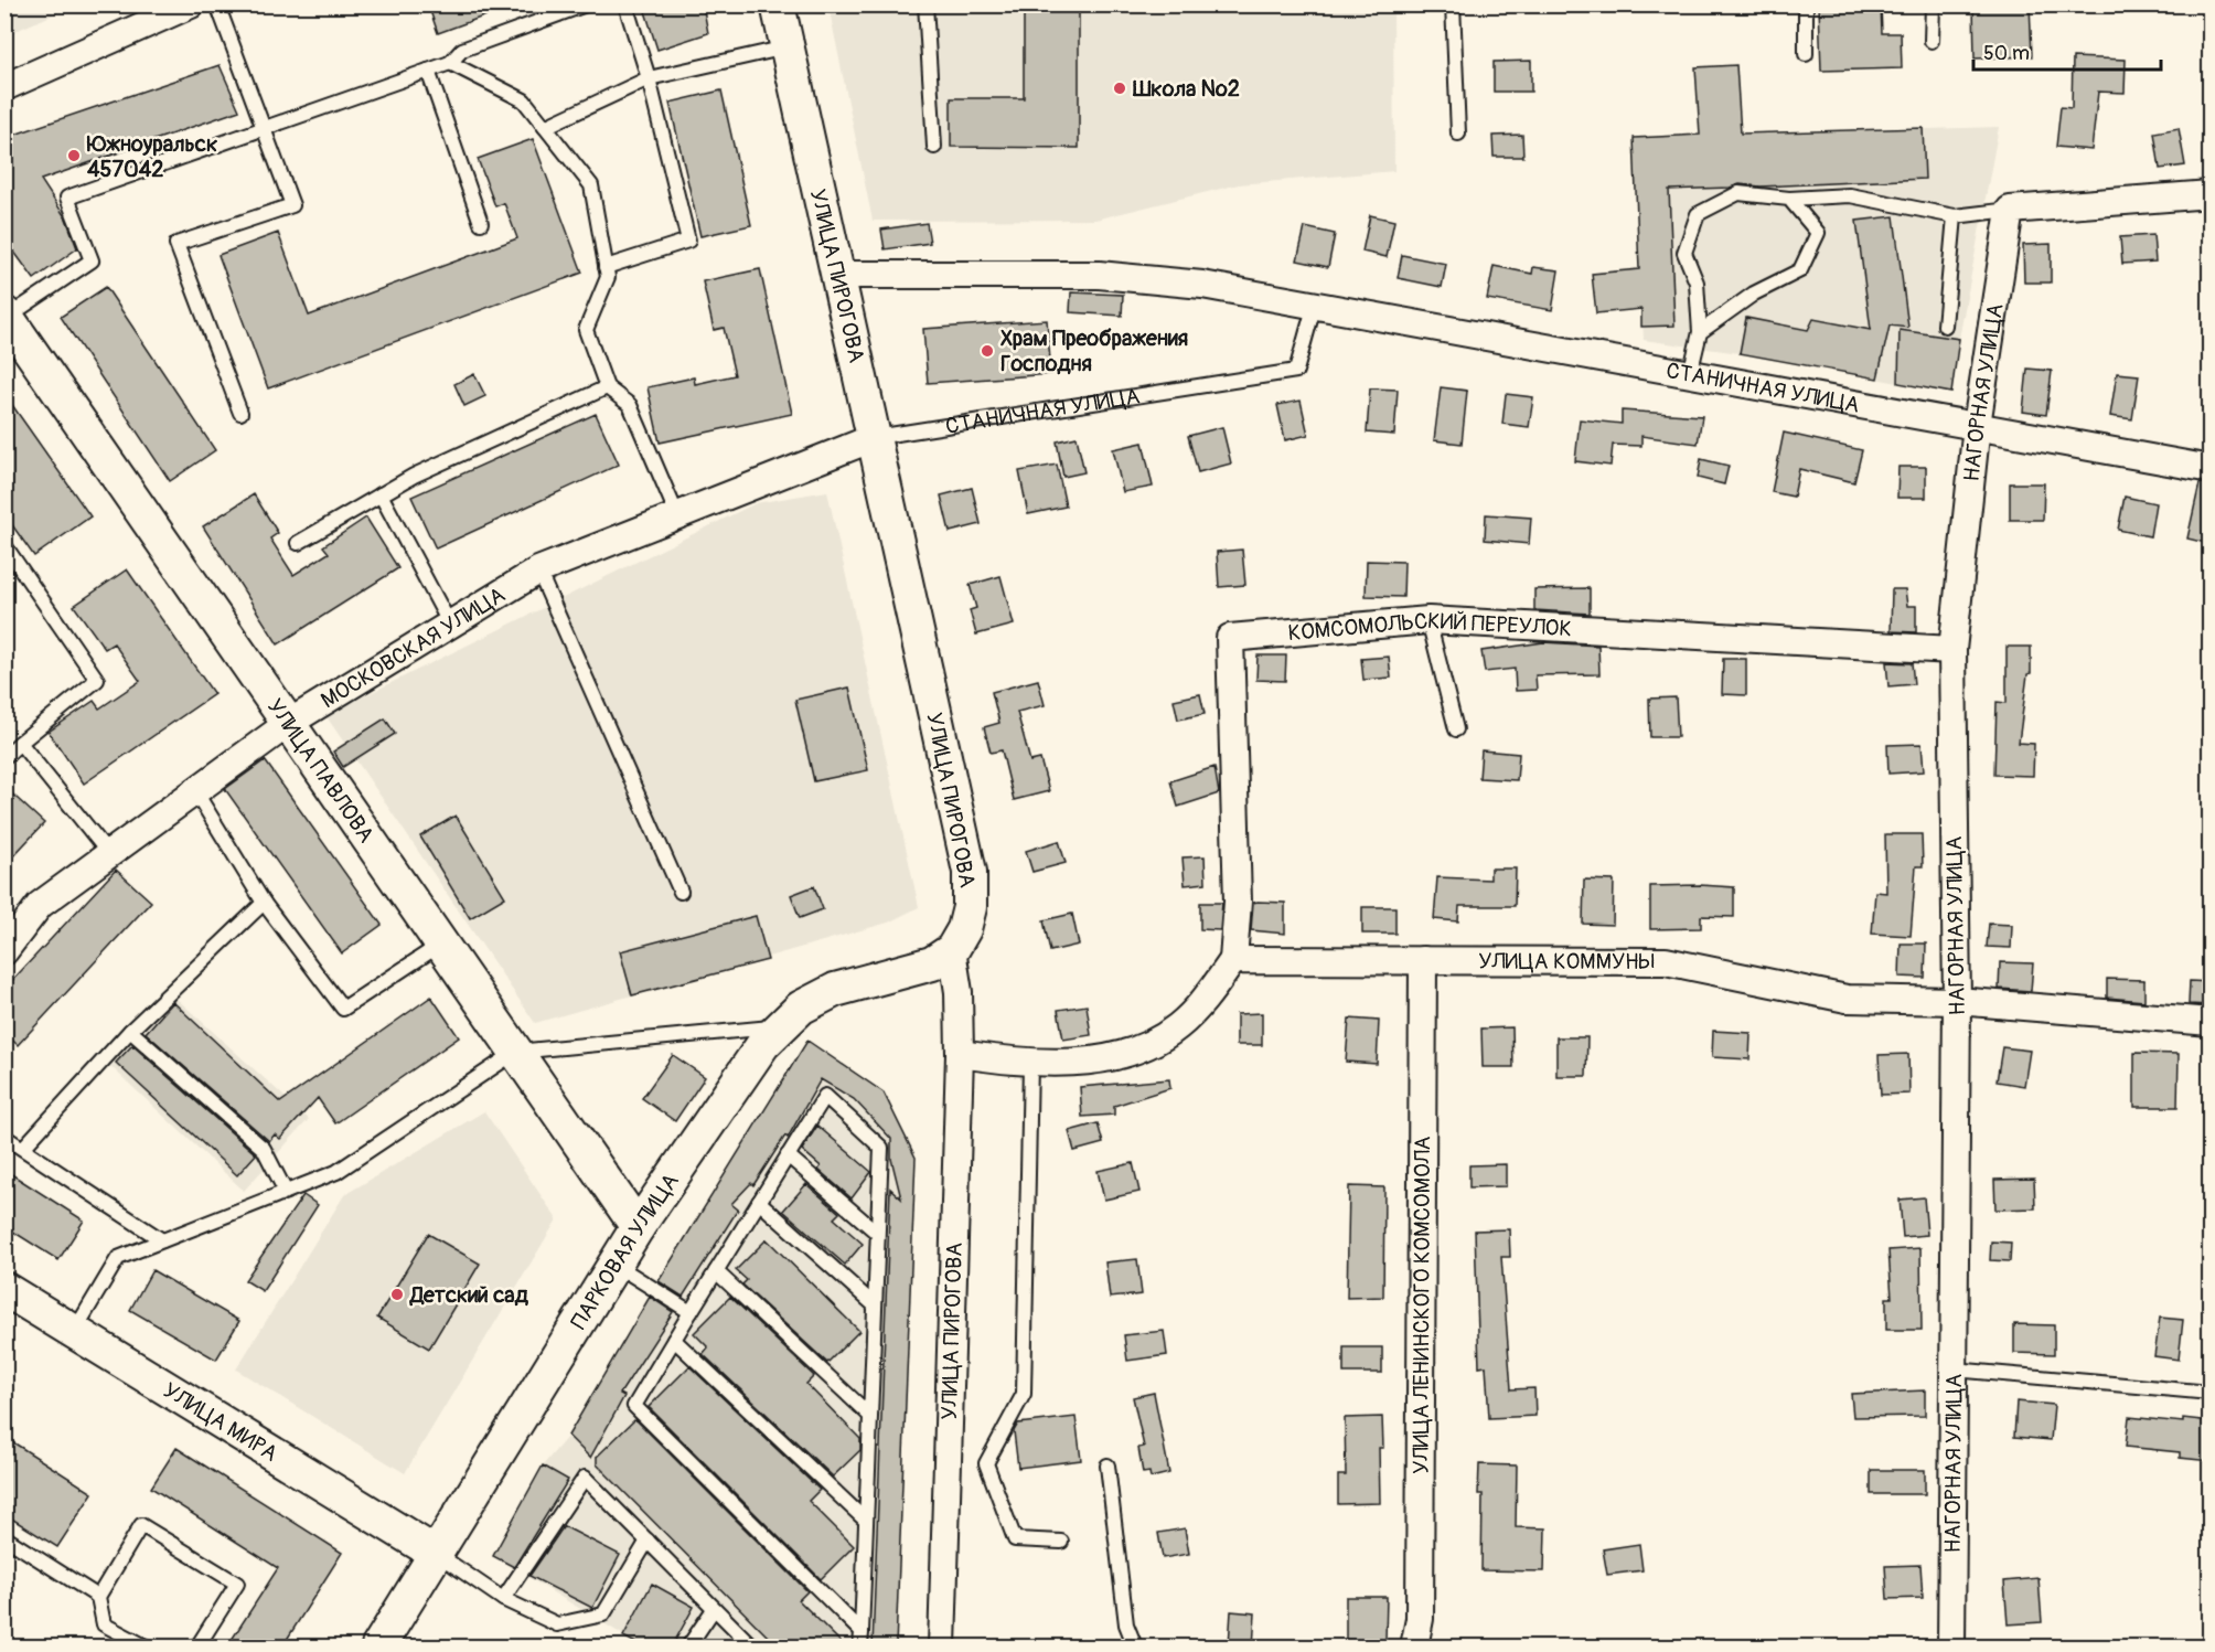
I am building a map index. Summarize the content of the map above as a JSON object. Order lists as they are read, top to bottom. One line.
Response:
{"streets":{"street":["УЛИЦА ПИРОГОВА","СТАНИЧНАЯ УЛИЦА","НАГОРНАЯ УЛИЦА","КОМСОМОЛЬСКИЙ ПЕРЕУЛОК","МОСКОВСКАЯ УЛИЦА","УЛИЦА ПАВЛОВА","УЛИЦА КОММУНЫ","ПАРКОВАЯ УЛИЦА","УЛИЦА ЛЕНИНСКОГО КОМСОМОЛА","УЛИЦА МИРА"]},"crossings":[["УЛИЦА ПИРОГОВА","СТАНИЧНАЯ УЛИЦА"],["УЛИЦА ПИРОГОВА","МОСКОВСКАЯ УЛИЦА"],["УЛИЦА ПИРОГОВА","ПАРКОВАЯ УЛИЦА"],["СТАНИЧНАЯ УЛИЦА","НАГОРНАЯ УЛИЦА"],["СТАНИЧНАЯ УЛИЦА","МОСКОВСКАЯ УЛИЦА"],["НАГОРНАЯ УЛИЦА","КОМСОМОЛЬСКИЙ ПЕРЕУЛОК"],["НАГОРНАЯ УЛИЦА","УЛИЦА КОММУНЫ"],["КОМСОМОЛЬСКИЙ ПЕРЕУЛОК","УЛИЦА КОММУНЫ"],["МОСКОВСКАЯ УЛИЦА","УЛИЦА ПАВЛОВА"],["УЛИЦА ПАВЛОВА","ПАРКОВАЯ УЛИЦА"],["УЛИЦА КОММУНЫ","УЛИЦА ЛЕНИНСКОГО КОМСОМОЛА"],["ПАРКОВАЯ УЛИЦА","УЛИЦА МИРА"]],"places":["Школа №2","Южноуральск 457042","Храм Преображения Господня","Детский сад"],"scale_bar":"50 m"}
